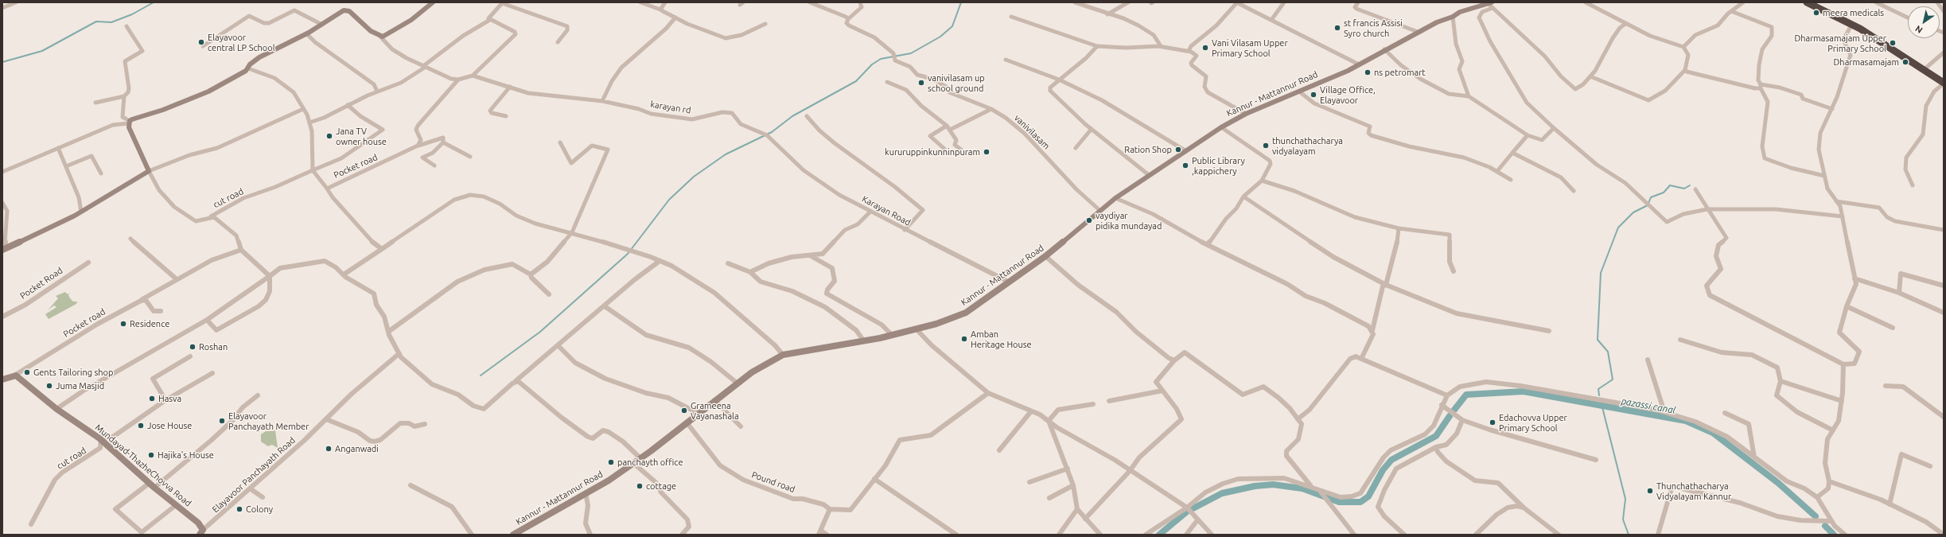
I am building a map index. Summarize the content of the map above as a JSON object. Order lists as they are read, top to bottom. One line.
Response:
{"streets":{"main road":["Kannur - Mattannur Road","Mundayad-ThazheChovva Road"],"street":["karayan rd","vanivilasam","Pocket road","cut road","Karayan Road","Pocket Road","Elayavoor Panchayath Road","Pound road"]},"crossings":[["Kannur - Mattannur Road","vanivilasam"],["Kannur - Mattannur Road","Karayan Road"],["Kannur - Mattannur Road","Pound road"],["karayan rd","Karayan Road"],["Pocket road","cut road"],["Pocket road","Mundayad-ThazheChovva Road"],["cut road","Mundayad-ThazheChovva Road"],["Mundayad-ThazheChovva Road","Elayavoor Panchayath Road"]],"water":["pazassi canal"],"places":["meera medicals","st francis Assisi Syro church","Elayavoor central LP School","Dharmasamajam Upper Primary School","Vani Vilasam Upper Primary School","Dharmasamajam","ns petromart","vanivilasam up school ground","Village Office, Elayavoor","Jana TV owner house","thunchathacharya vidyalayam","Ration Shop","kururuppinkunninpuram","Public Library ,kappichery","vaydiyar pidika mundayad","Residence","Amban Heritage House","Roshan","Gents Tailoring shop","Juma Masjid","Hasva","Grameena Vayanashala","Elayavoor Panchayath Member","Edachovva Upper Primary School","Jose House","Anganwadi","Hajika's House","panchayth office","cottage","Thunchathacharya Vidyalayam Kannur","Colony"],"north":"bottom left"}
